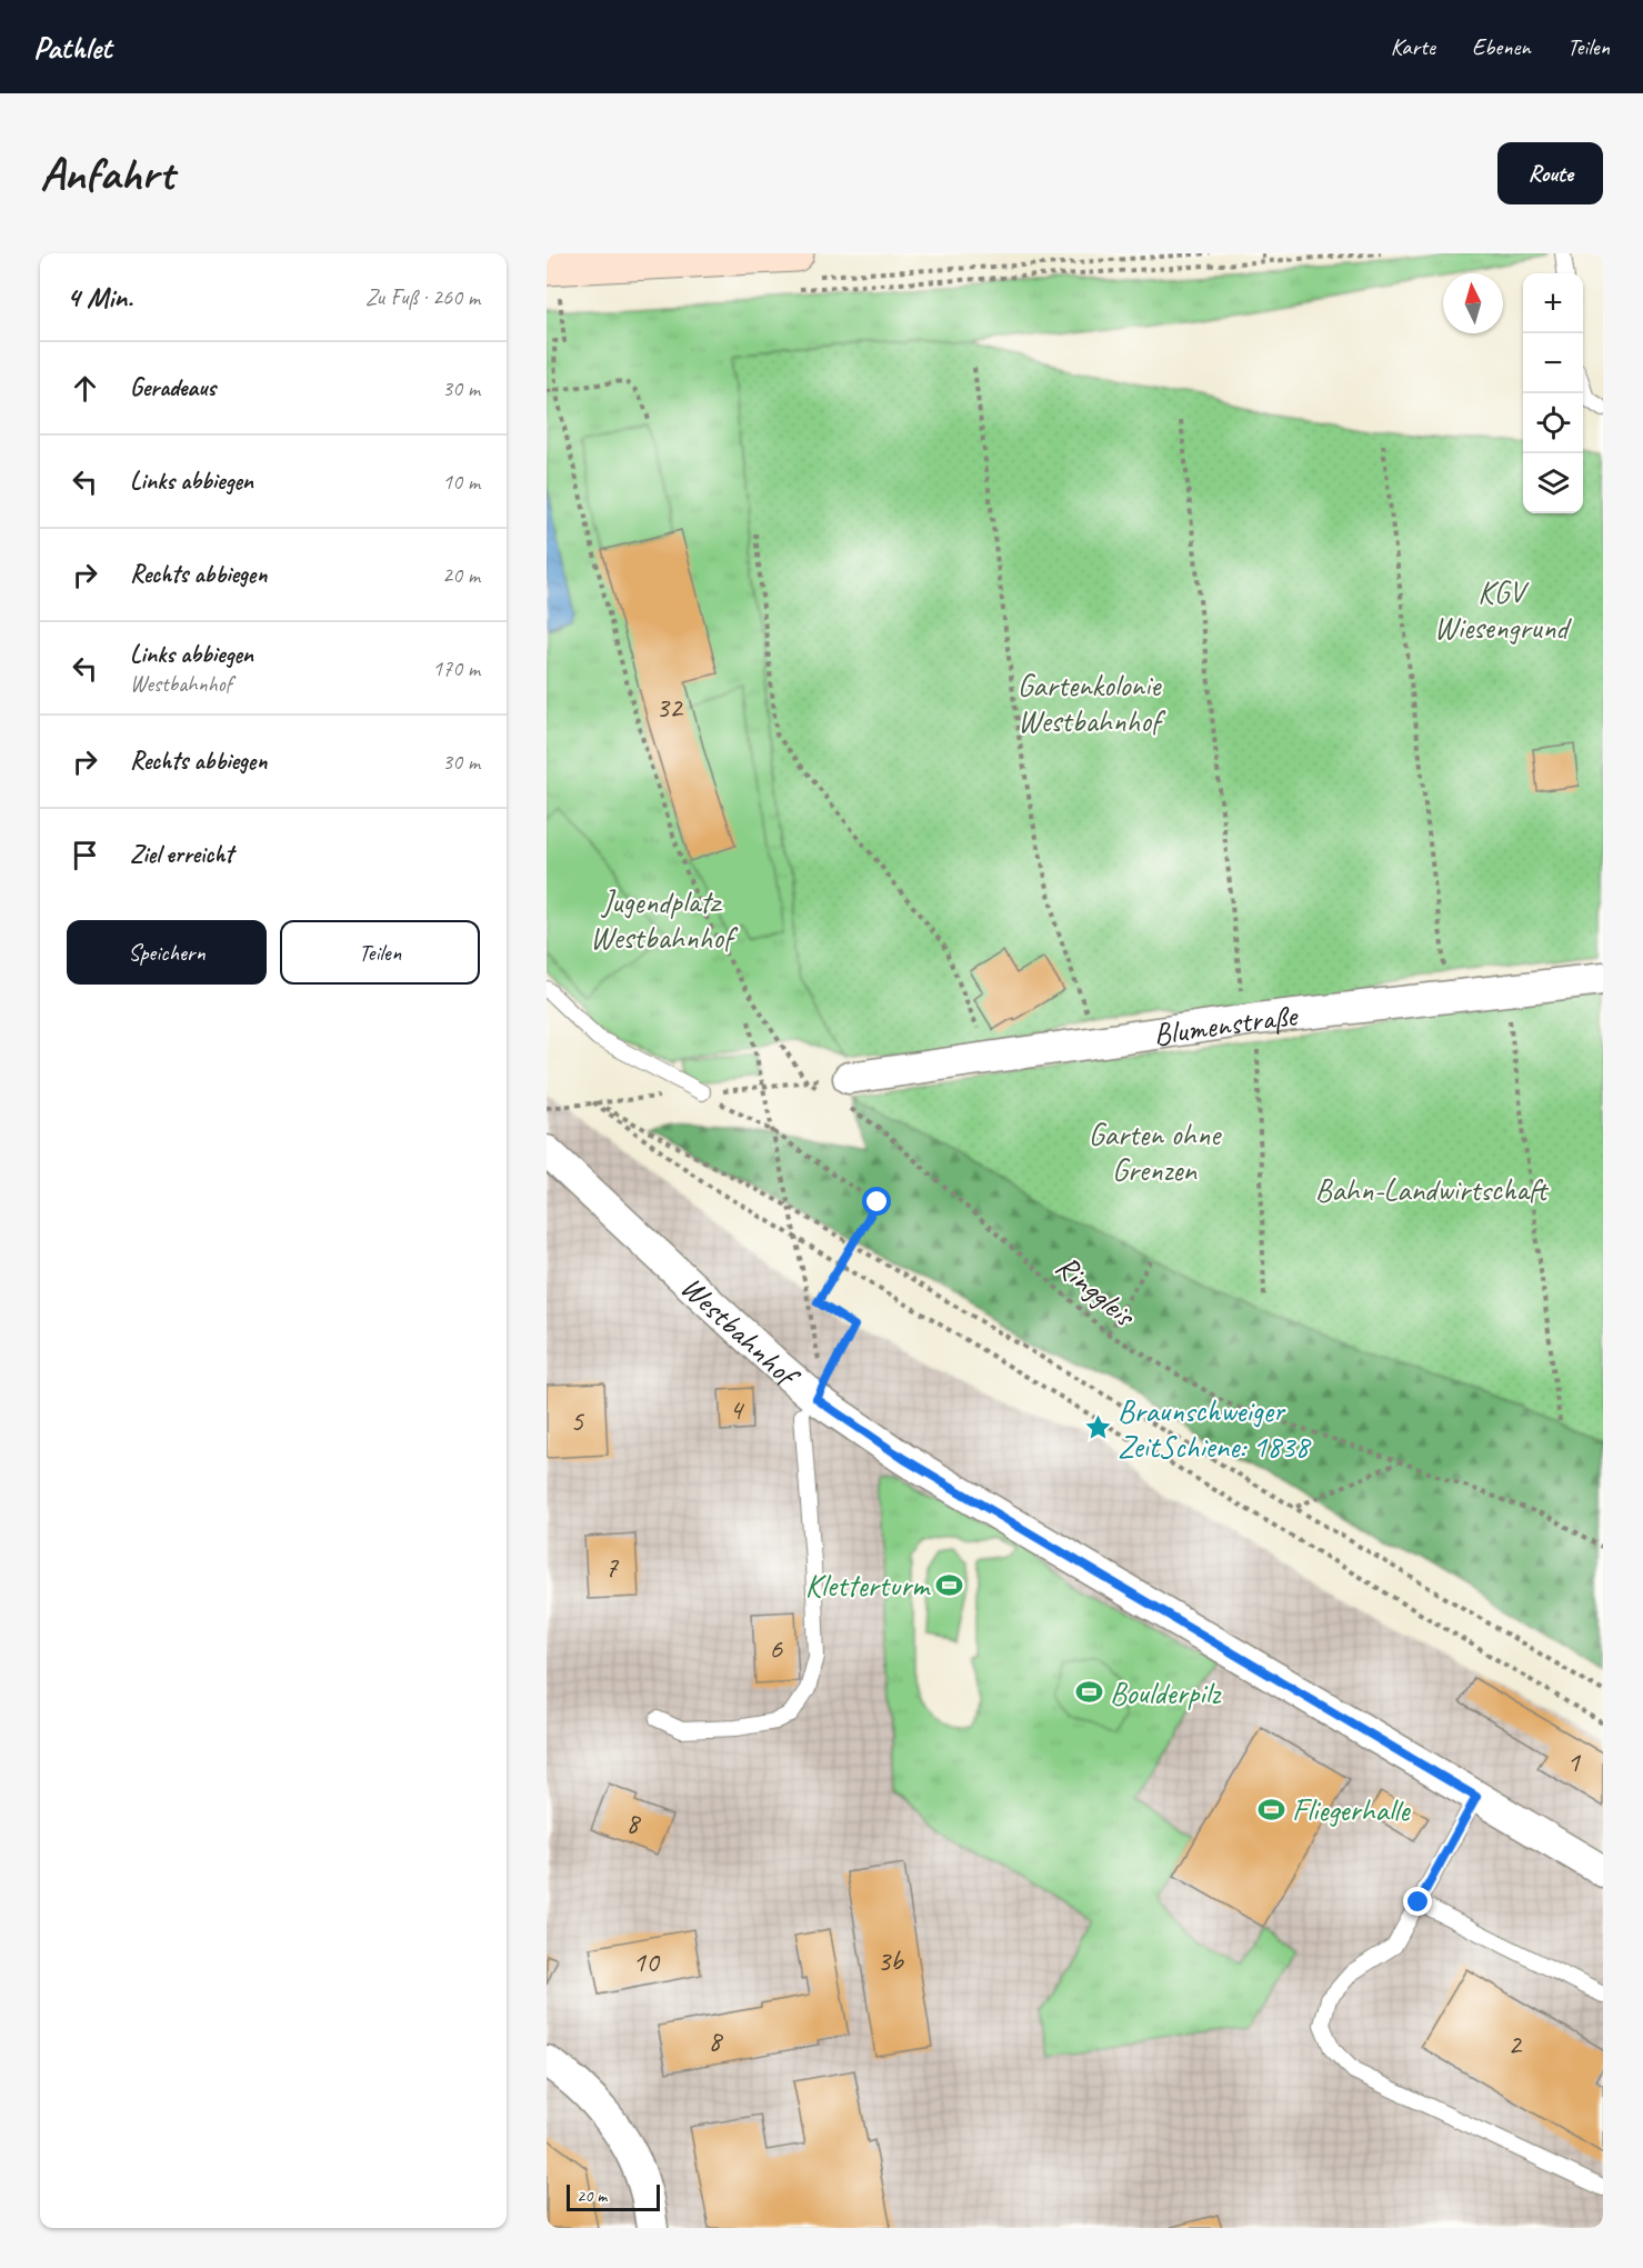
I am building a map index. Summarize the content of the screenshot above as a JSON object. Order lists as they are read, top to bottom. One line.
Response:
{"streets":{"street":["Blumenstraße","Westbahnhof"],"path":["Ringgleis"]},"crossings":[["Blumenstraße","Ringgleis"]],"parks":["KGV Wiesengrund","Gartenkolonie Westbahnhof","Jugendplatz Westbahnhof","Garten ohne Grenzen","Bahn-Landwirtschaft"],"places":{"place":["Braunschweiger ZeitSchiene: 1838"],"sports":["Kletterturm","Boulderpilz","Fliegerhalle"]},"house_numbers":["32","4","5","7","6","1","8","3b","10","8","2"],"scale_bar":"20 m","north":"top","page":{"header":"Pathlet","nav":["Karte","Ebenen","Teilen"],"buttons":["Route",["Speichern","Teilen"]],"title":"Anfahrt","heading":["4 Min.","Zu Fuß · 260 m"],"map_buttons":["+","−"],"list":[["Geradeaus","30 m"],["Links abbiegen","10 m"],["Rechts abbiegen","20 m"],["Links abbiegen","Westbahnhof","170 m"],["Rechts abbiegen","30 m"],"Ziel erreicht"],"scale":"20 m"}}
